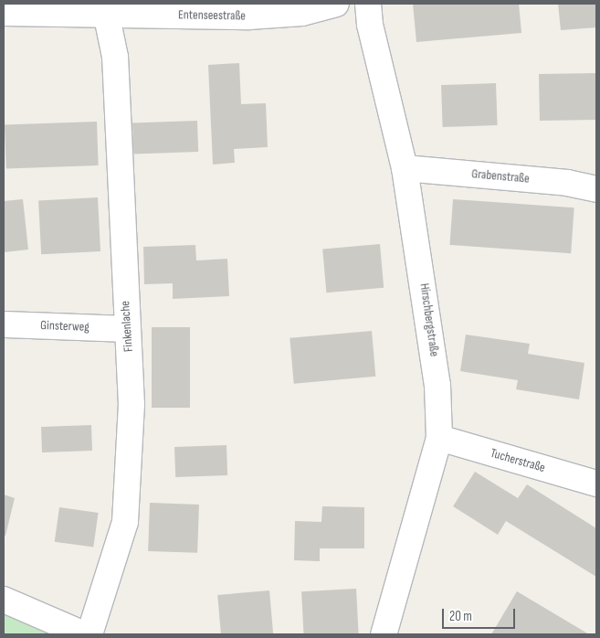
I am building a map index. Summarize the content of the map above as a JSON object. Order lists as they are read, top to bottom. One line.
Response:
{"streets":{"street":["Entenseestraße","Grabenstraße","Hirschbergstraße","Ginsterweg","Finkenlache","Tucherstraße"]},"crossings":[["Entenseestraße","Finkenlache"],["Grabenstraße","Hirschbergstraße"],["Hirschbergstraße","Tucherstraße"],["Ginsterweg","Finkenlache"]],"scale_bar":"20 m"}
